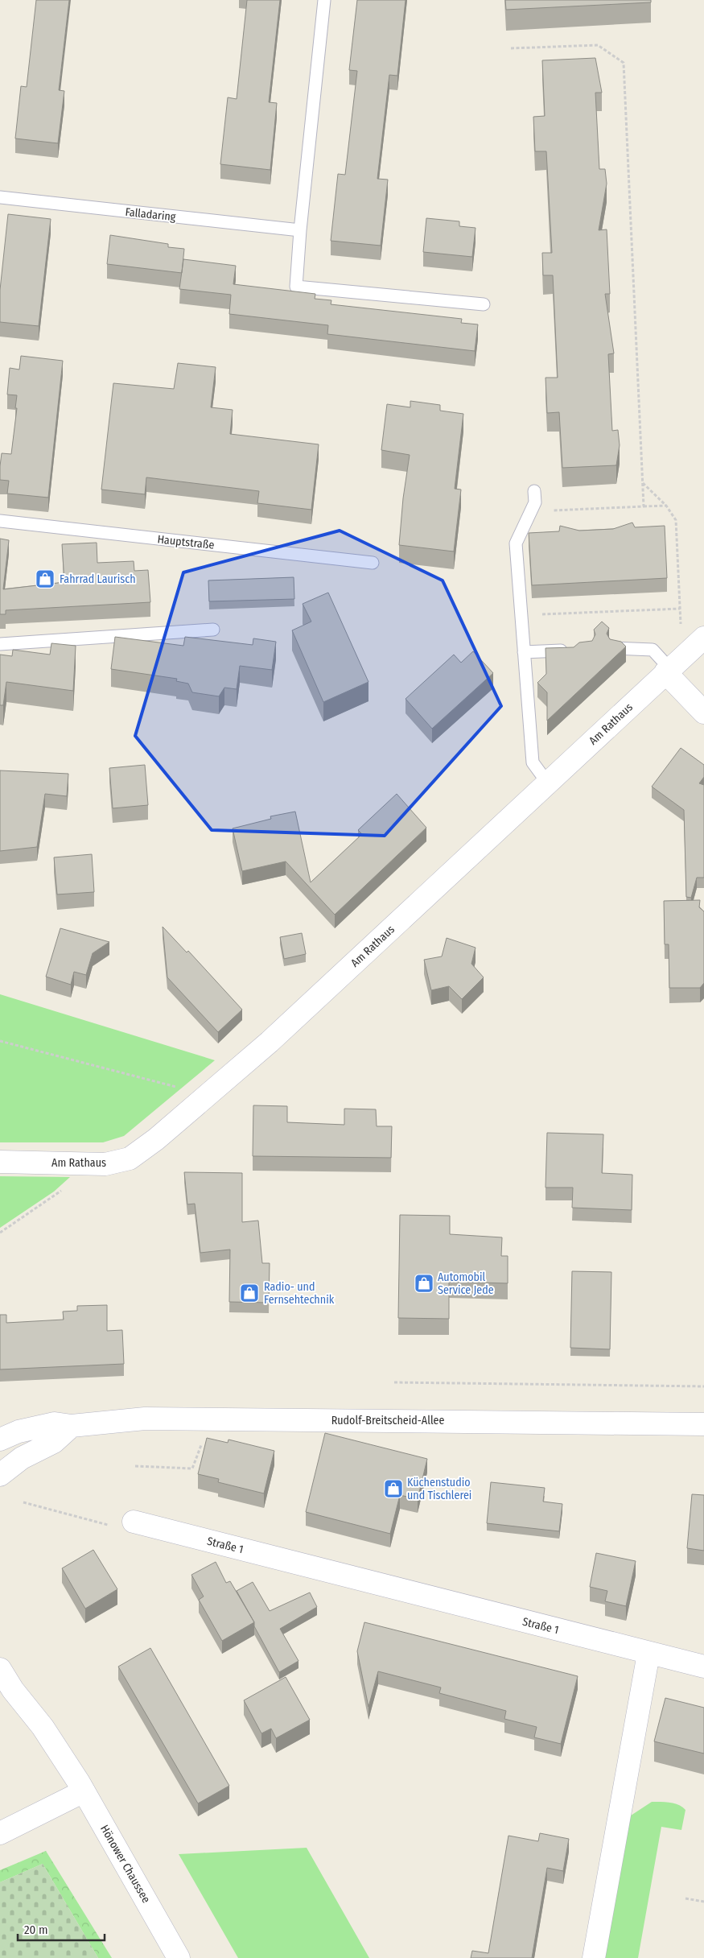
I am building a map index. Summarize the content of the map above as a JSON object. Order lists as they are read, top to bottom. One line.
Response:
{"streets":{"street":["Am Rathaus","Rudolf-Breitscheid-Allee","Straße 1","Hönower Chaussee"],"lane":["Falladaring","Hauptstraße"]},"places":{"shop":["Fahrrad Laurisch","Automobil Service Jede","Radio- und Fernsehtechnik","Küchenstudio und Tischlerei"]},"scale_bar":"20 m"}
